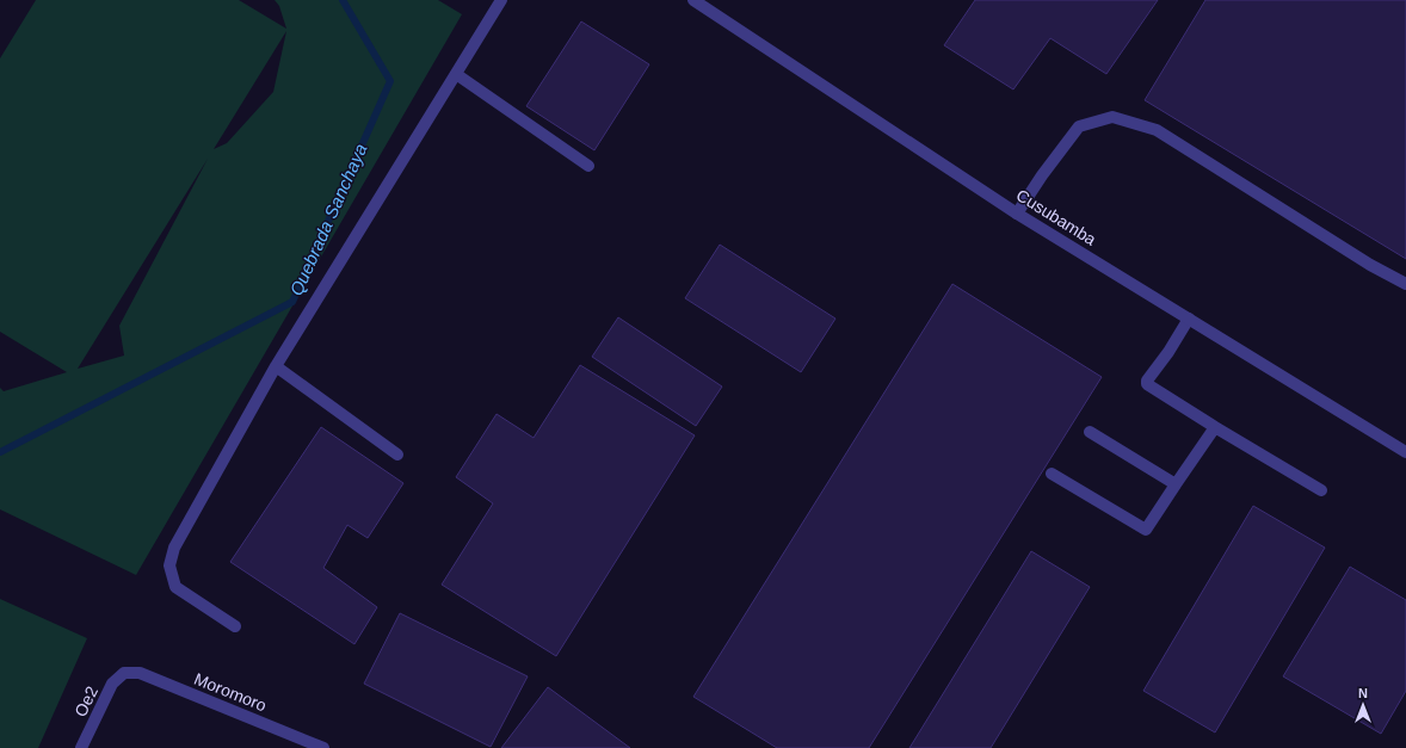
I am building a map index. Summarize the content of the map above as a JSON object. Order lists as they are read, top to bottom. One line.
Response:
{"streets":{"street":["Cusubamba","Moromoro","Oe2"]},"crossings":[["Moromoro","Oe2"]],"water":["Quebrada Sanchaya"],"north":"top"}
